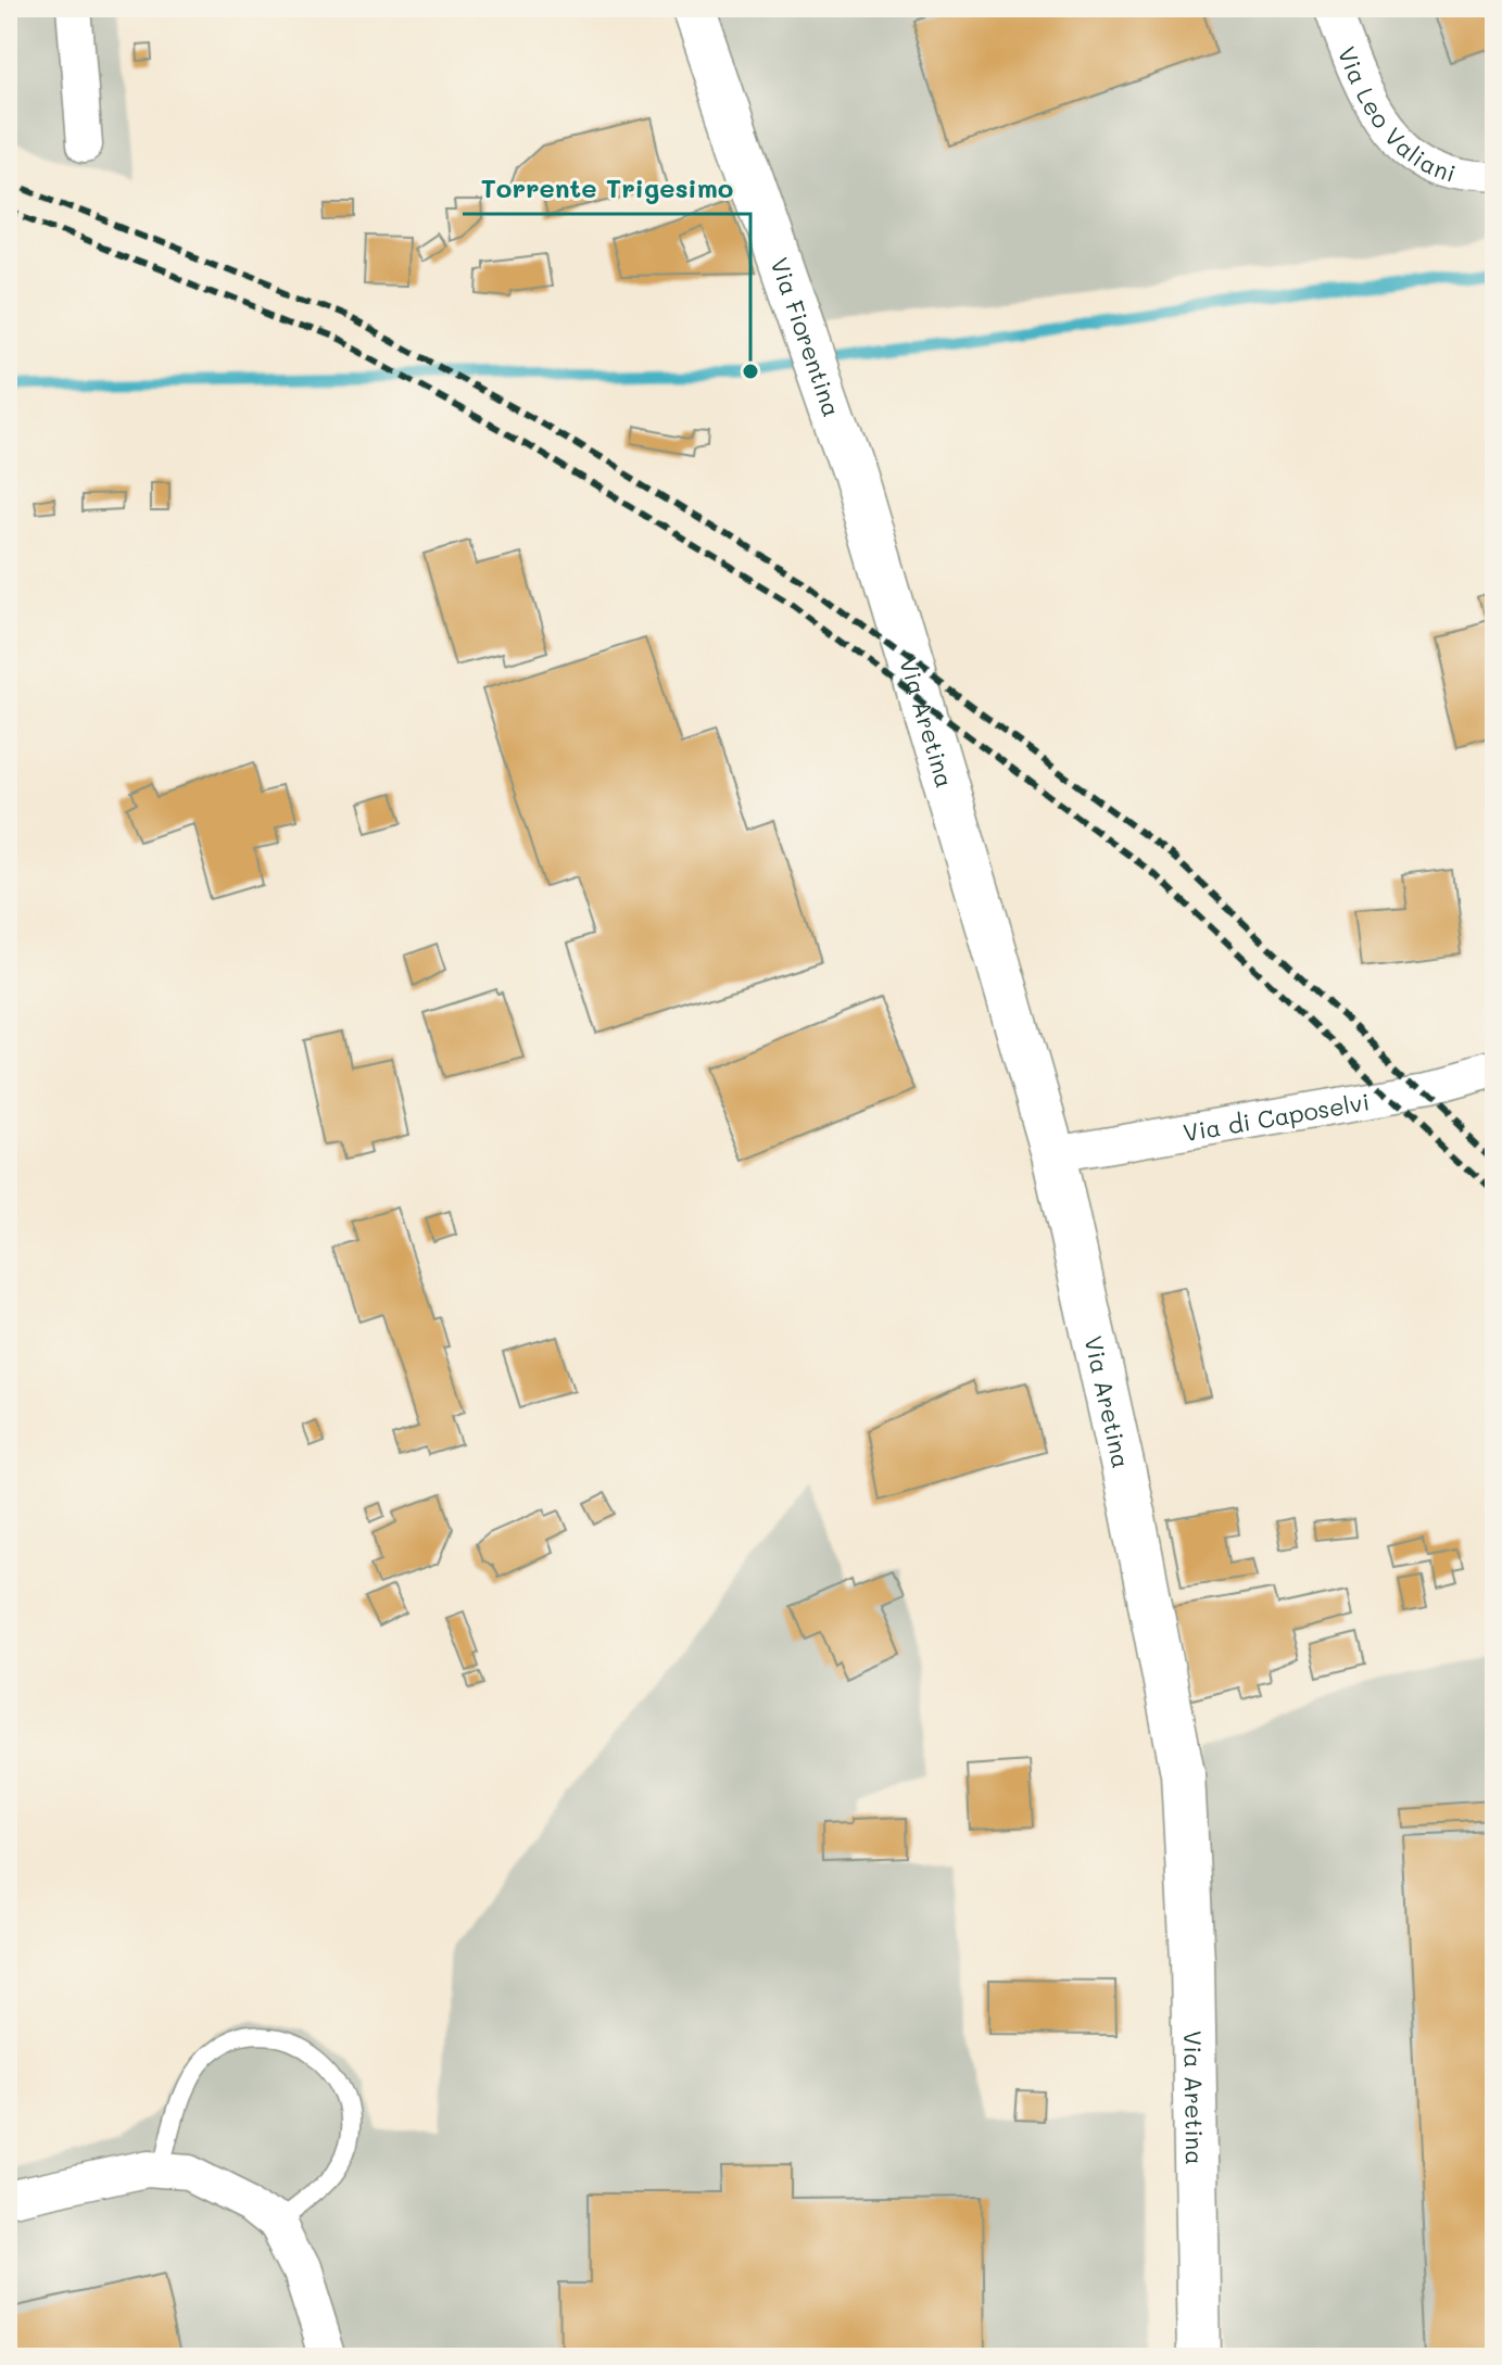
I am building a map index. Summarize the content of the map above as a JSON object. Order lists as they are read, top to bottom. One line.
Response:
{"streets":{"street":["Via Leo Valiani","Via Fiorentina","Via Aretina","Via di Caposelvi"]},"crossings":[["Via Fiorentina","Via Aretina"],["Via Aretina","Via di Caposelvi"]],"places":["Torrente Trigesimo"]}
